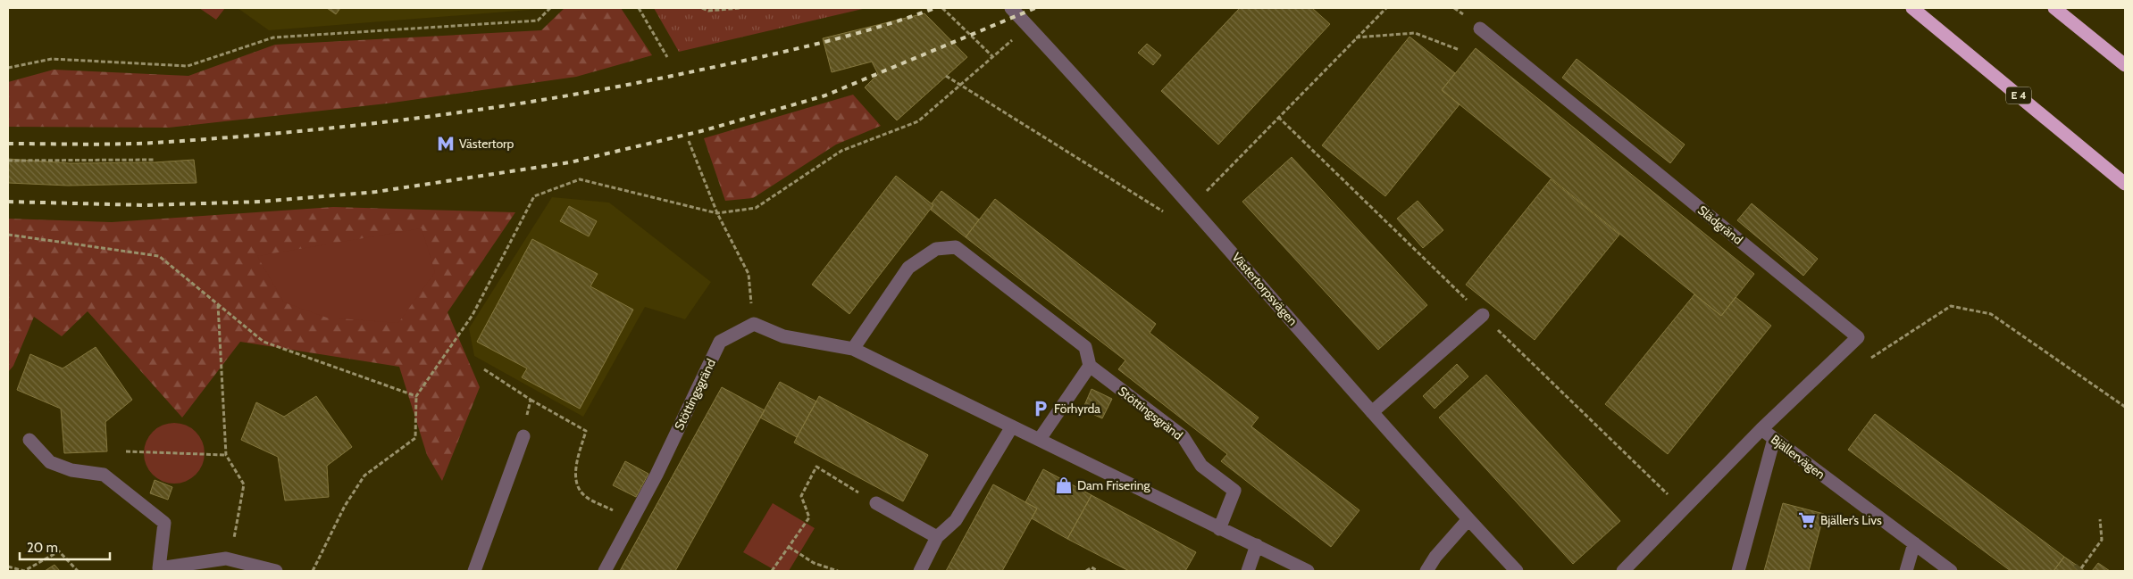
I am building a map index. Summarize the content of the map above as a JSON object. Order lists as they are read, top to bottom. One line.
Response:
{"streets":{"highway":["E 4"],"street":["Slädgränd","Västertorpsvägen","Stöttingsgränd","Bjällervägen"]},"crossings":[["Slädgränd","Bjällervägen"]],"places":{"metro station":["Västertorp"],"parking":["Förhyrda"],"shop":["Dam Frisering"],"supermarket":["Bjäller’s Livs"]},"scale_bar":"20 m"}
